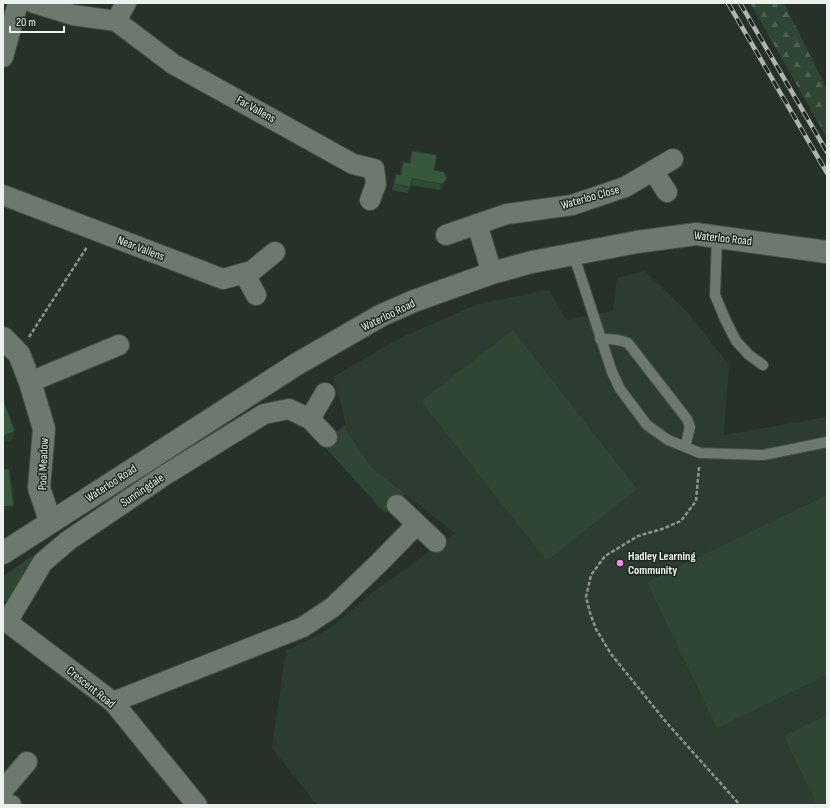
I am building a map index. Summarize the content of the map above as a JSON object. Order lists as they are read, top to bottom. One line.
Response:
{"streets":{"street":["Far Vallens","Waterloo Close","Waterloo Road","Near Vallens","Pool Meadow","Sunningdale","Crescent Road"]},"crossings":[["Waterloo Road","Pool Meadow"],["Sunningdale","Crescent Road"]],"places":["Hadley Learning Community"],"scale_bar":"20 m"}
